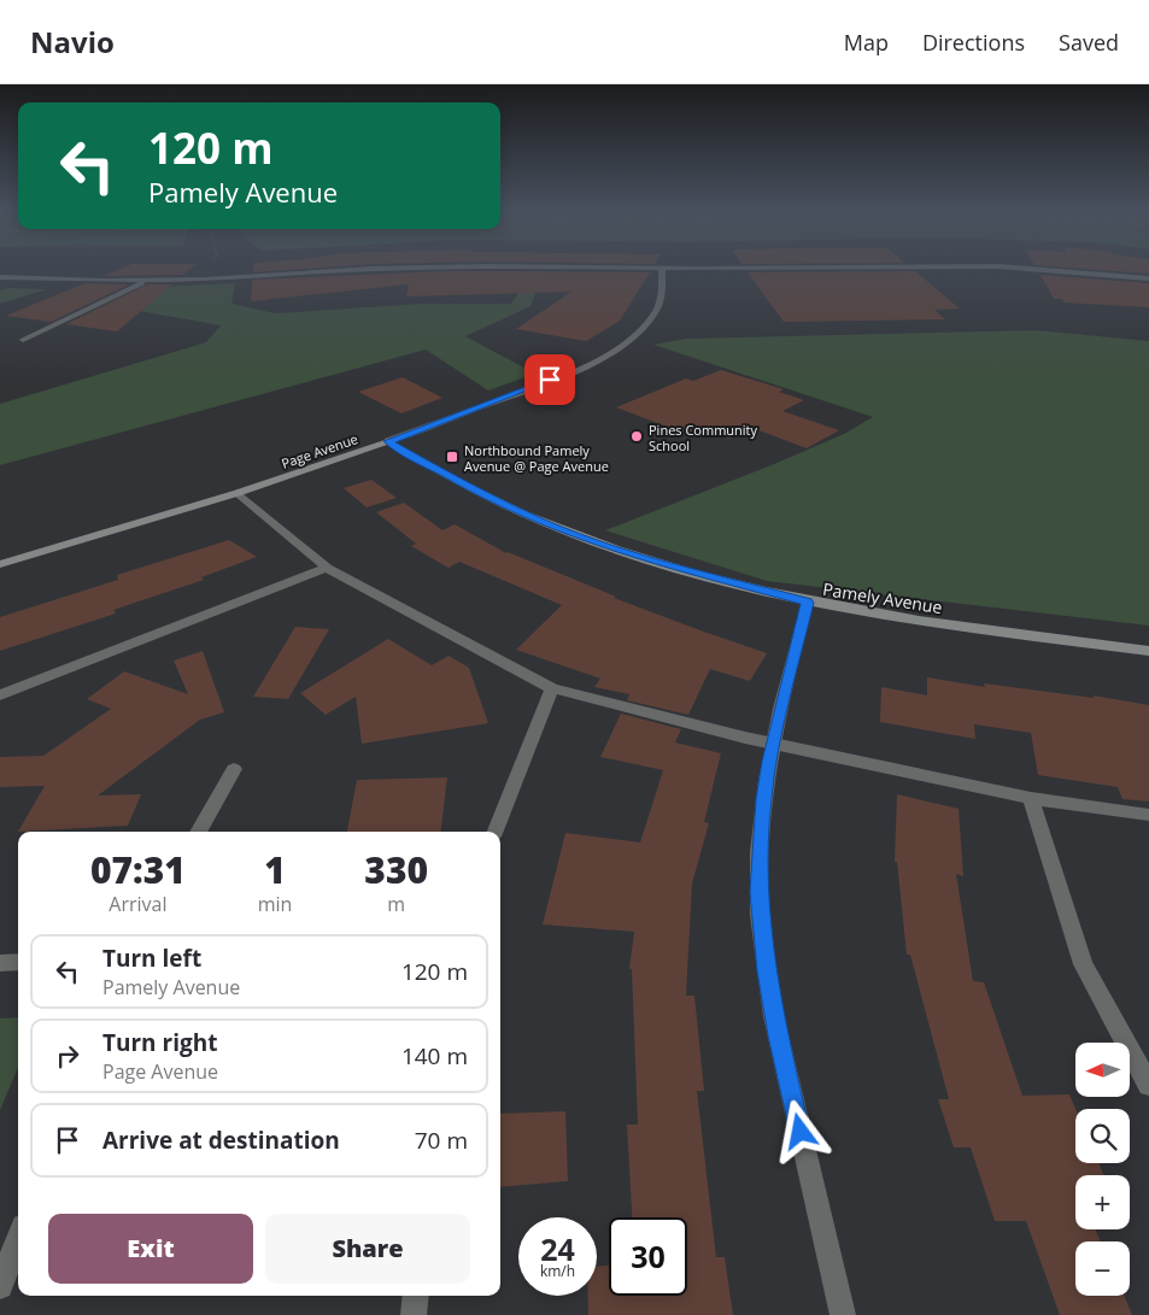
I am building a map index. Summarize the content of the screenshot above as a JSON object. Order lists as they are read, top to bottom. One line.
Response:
{"streets":{"street":["Page Avenue","Pamely Avenue"]},"crossings":[["Page Avenue","Pamely Avenue"]],"places":{"other":["Pines Community School"],"transit":["Northbound Pamely Avenue @ Page Avenue"]},"north":"left","page":{"header":"Navio","nav":["Map","Directions","Saved"],"turn":["120 m","Pamely Avenue"],"eta":["07:31","Arrival","1","min","330","m"],"list":[{"name":"Turn left","note":"Pamely Avenue","value":"120 m"},{"name":"Turn right","note":"Page Avenue","value":"140 m"},{"name":"Arrive at destination","value":"70 m"}],"map_buttons":["+","−"],"buttons":["Exit","Share"],"speed":"24 km/h","limit":"30"}}
